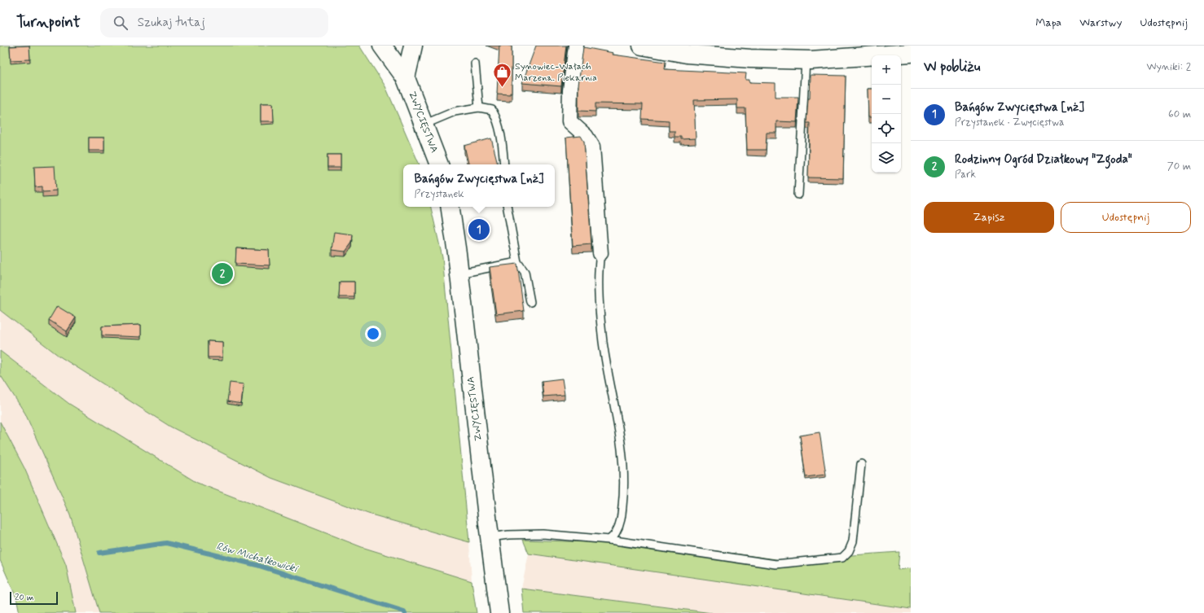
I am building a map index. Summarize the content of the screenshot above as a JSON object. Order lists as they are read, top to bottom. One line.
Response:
{"streets":{"main road":["ZWYCIĘSTWA"]},"water":["Rów Michałkowicki"],"places":{"shop":["Synowiec-Wałach Marzena. Piekarnia"]},"scale_bar":"20 m","page":{"header":"Turnpoint","search":"Szukaj tutaj","nav":["Mapa","Warstwy","Udostępnij"],"heading":["W pobliżu","Wyniki: 2"],"map_buttons":["+","−"],"list":[{"mark":"1","name":"Bańgów Zwycięstwa [nż]","note":"Przystanek · Zwycięstwa","value":"60 m"},{"mark":"2","name":"Rodzinny Ogród Działkowy \"Zgoda\"","note":"Park","value":"70 m"}],"popup":["Bańgów Zwycięstwa [nż]","Przystanek"],"buttons":["Zapisz","Udostępnij"],"pins":["1","2"],"scale":"20 m"}}
